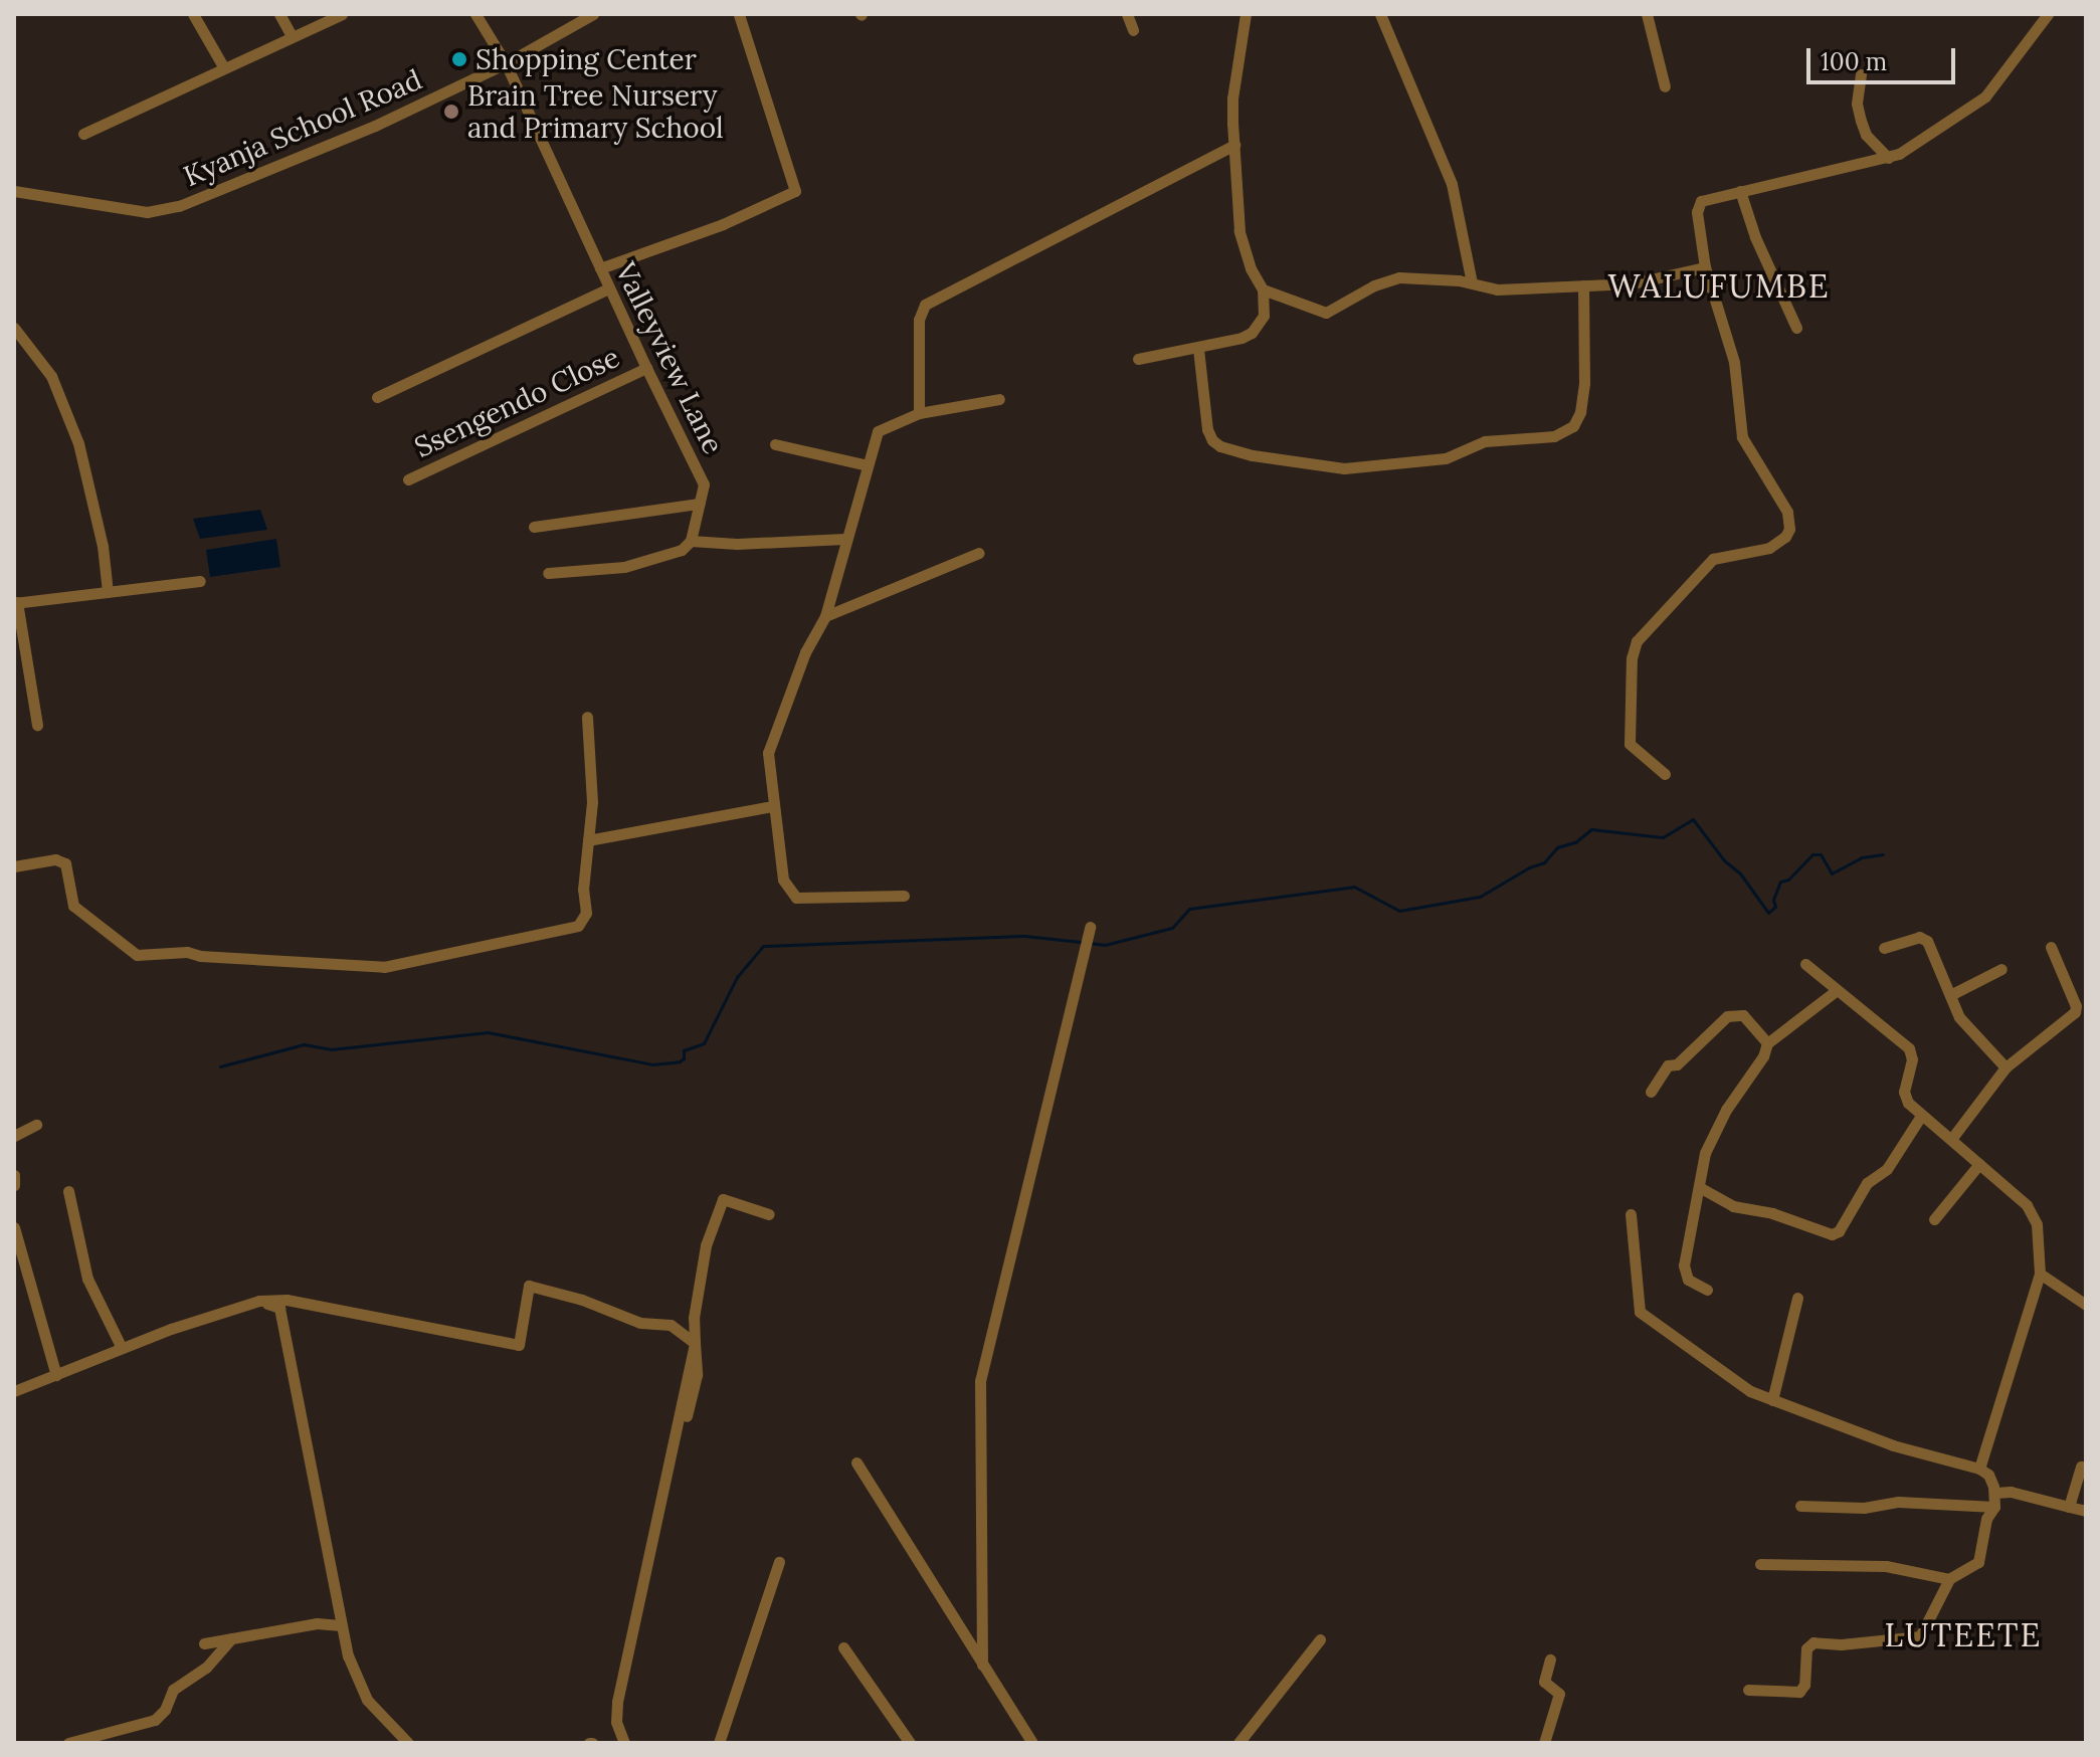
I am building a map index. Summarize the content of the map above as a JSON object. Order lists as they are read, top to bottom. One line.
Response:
{"streets":{"street":["Kyanja School Road","Valleyview Lane","Ssengendo Close"]},"crossings":[["Kyanja School Road","Valleyview Lane"],["Valleyview Lane","Ssengendo Close"]],"districts":["WALUFUMBE","LUTEETE"],"places":["Shopping Center","Brain Tree Nursery and Primary School"],"scale_bar":"100 m"}
